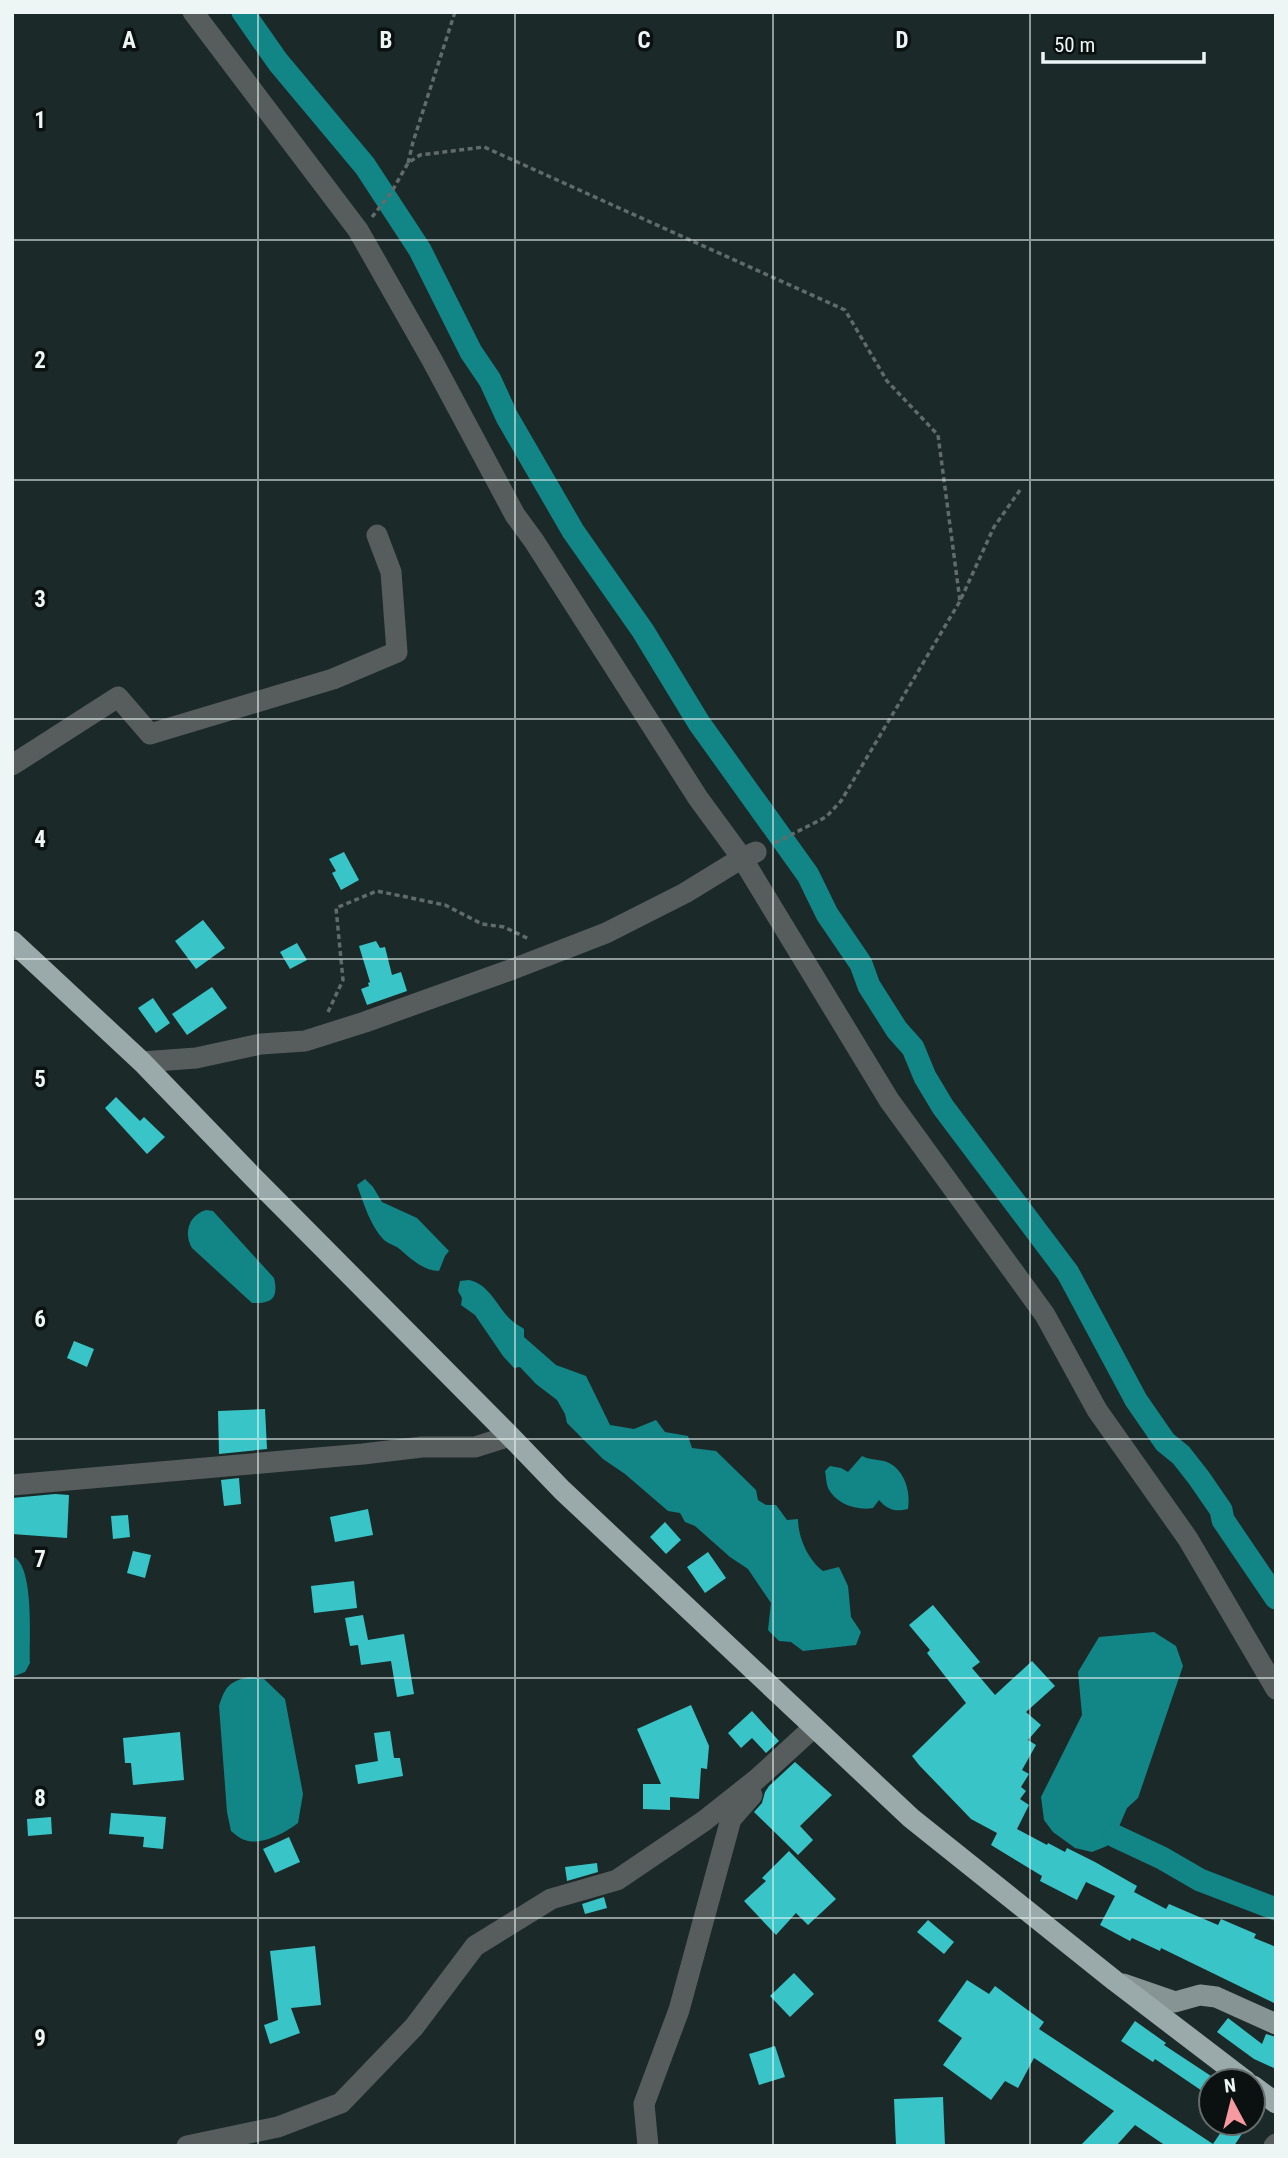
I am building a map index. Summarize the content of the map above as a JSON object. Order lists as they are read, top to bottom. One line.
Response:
{"scale_bar":"50 m","north":"top","grid":{"columns":["A","B","C","D"],"rows":["1","2","3","4","5","6","7","8","9"]}}
